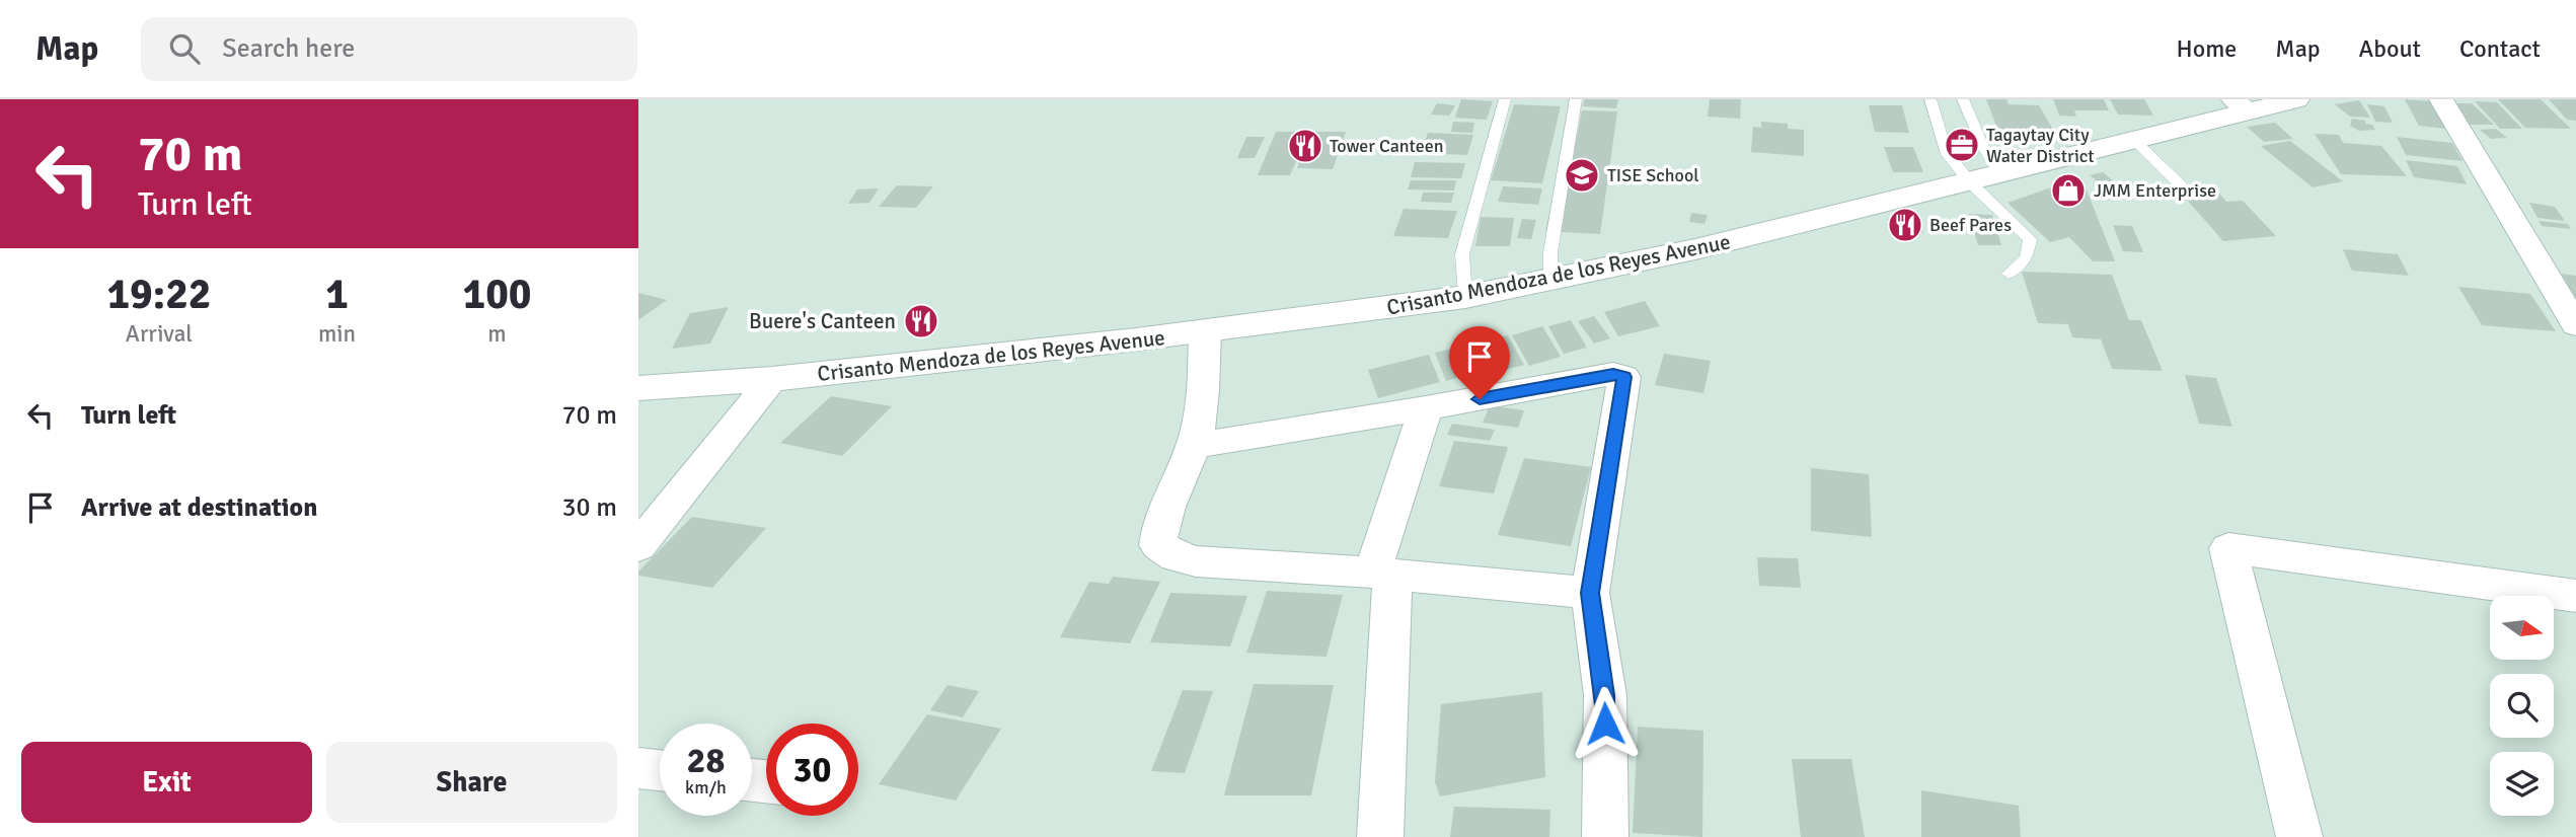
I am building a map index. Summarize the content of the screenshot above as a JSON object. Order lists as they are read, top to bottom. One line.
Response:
{"streets":{"main road":["Crisanto Mendoza de los Reyes Avenue"]},"places":{"office":["Tagaytay City Water District"],"restaurant":["Tower Canteen","Beef Pares","Buere's Canteen"],"school or university":["TISE School"],"shop":["JMM Enterprise"]},"north":"right","page":{"header":"Map","search":"Search here","nav":["Home","Map","About","Contact"],"turn":["70 m","Turn left"],"eta":["19:22","Arrival","1","min","100","m"],"list":[{"name":"Turn left","value":"70 m"},{"name":"Arrive at destination","value":"30 m"}],"speed":"28 km/h","limit":"30","buttons":["Exit","Share"]}}
